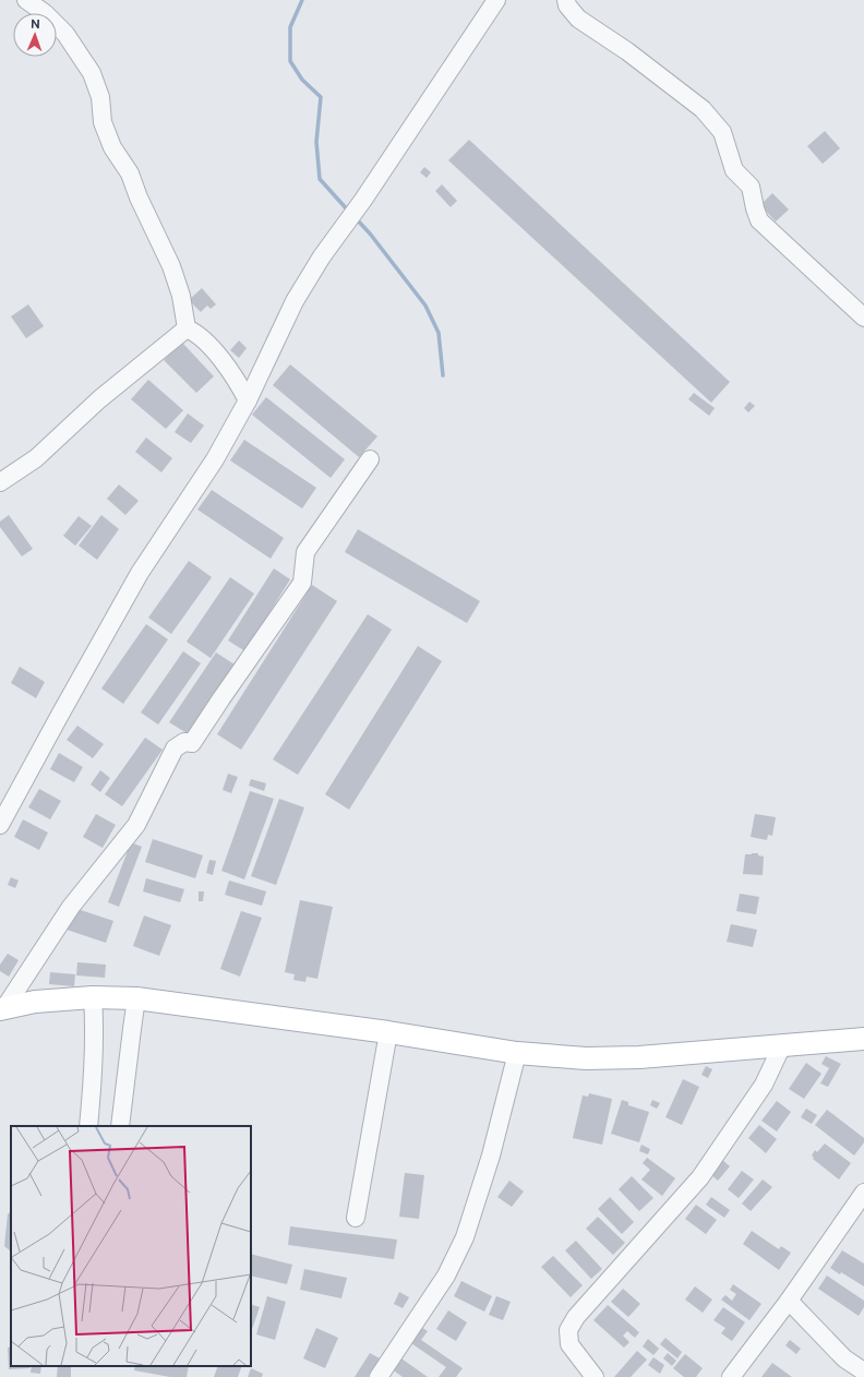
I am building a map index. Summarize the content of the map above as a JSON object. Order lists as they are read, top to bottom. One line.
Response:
{"north":"top"}
